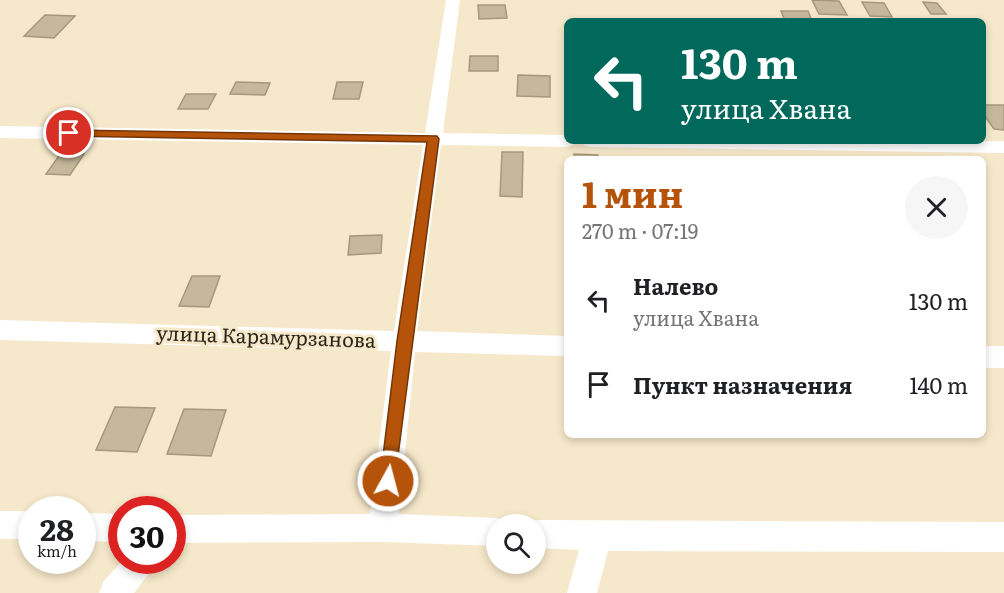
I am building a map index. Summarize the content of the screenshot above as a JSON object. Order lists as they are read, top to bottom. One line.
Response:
{"streets":{"street":["улица Карамурзанова"]},"page":{"turn":["130 m","улица Хвана"],"heading":["1 мин","270 m · 07:19"],"list":[{"name":"Налево","note":"улица Хвана","value":"130 m"},{"name":"Пункт назначения","value":"140 m"}],"speed":"28 km/h","limit":"30"}}
